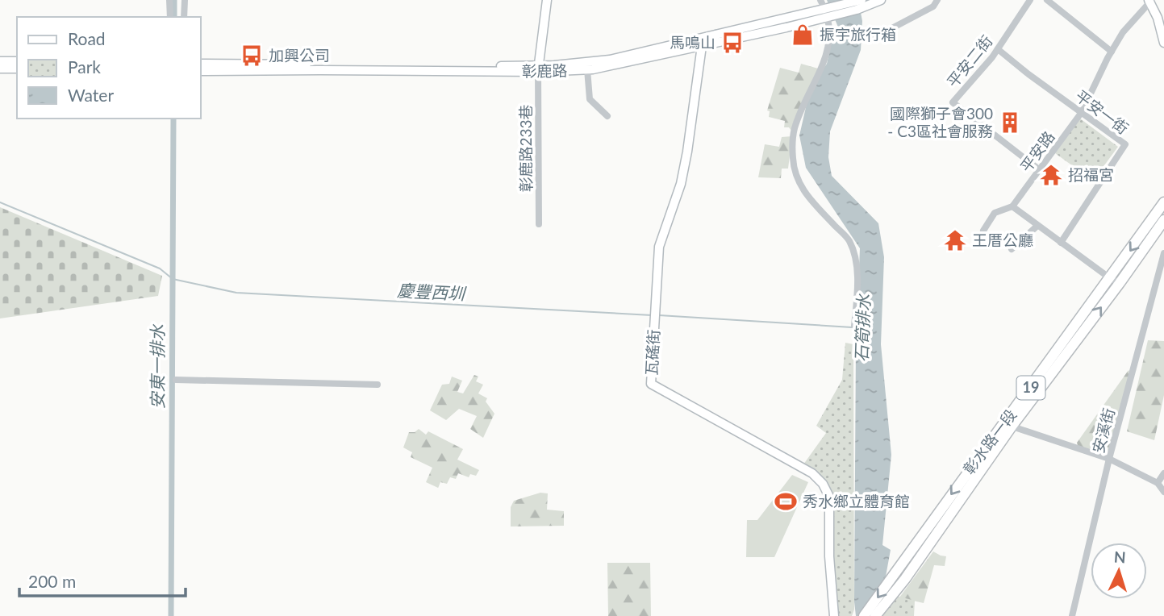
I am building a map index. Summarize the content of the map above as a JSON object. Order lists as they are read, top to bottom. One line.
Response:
{"streets":{"main road":["彰鹿路","瓦磘街","19","彰水路一段"],"street":["平安二街","平安一街","彰鹿路233巷","平安路","安溪街"]},"crossings":[["平安二街","平安一街"],["平安二街","平安路"],["彰鹿路","彰鹿路233巷"],["彰鹿路","瓦磘街"],["平安一街","平安路"]],"water":["慶豐西圳","石筍排水","安東一排水"],"places":{"shop":["振宇旅行箱"],"bus stop":["馬鳴山","加興公司"],"building":["國際獅子會300 - C3區社會服務"],"temple":["招福宮","王厝公廳"],"sports":["秀水鄉立體育館"]},"legend":["Road","Park","Water"],"scale_bar":"200 m","north":"top"}
